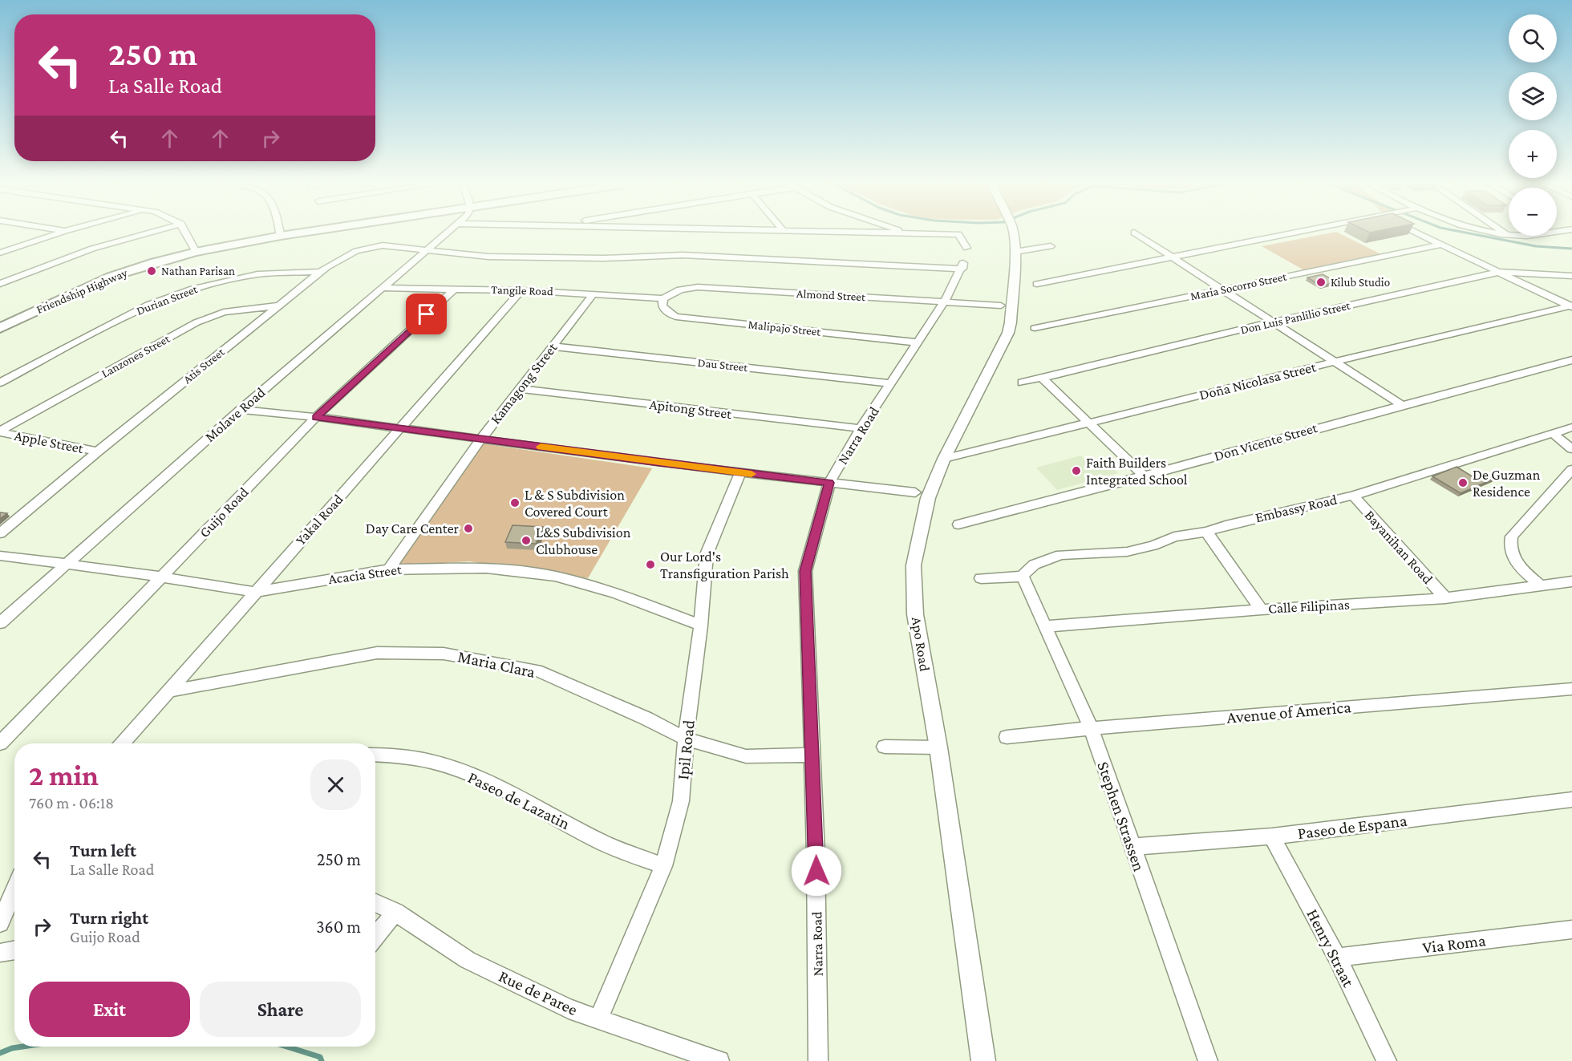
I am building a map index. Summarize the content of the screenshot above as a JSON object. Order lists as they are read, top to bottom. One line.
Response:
{"streets":{"main road":["Friendship Highway"],"street":["Maria Socorro Street","Tangile Road","Almond Street","Durian Street","Don Luis Panlilio Street","Malipajo Street","Lanzones Street","Dau Street","Atis Street","Doña Nicolasa Street","Kamagong Street","Apitong Street","Molave Road","Narra Road","Apple Street","Don Vicente Street","Embassy Road","Guijo Road","Yakal Road","Bayanihan Road","Acacia Street","Calle Filipinas","Apo Road","Maria Clara","Avenue of America","Ipil Road","Paseo de Lazatin","Stephen Strassen","Paseo de Espana","Via Roma","Henry Straat","Rue de Paree"]},"crossings":[["Tangile Road","Almond Street"],["Tangile Road","Malipajo Street"],["Tangile Road","Kamagong Street"],["Tangile Road","Molave Road"],["Tangile Road","Guijo Road"],["Tangile Road","Yakal Road"],["Almond Street","Malipajo Street"],["Almond Street","Narra Road"],["Durian Street","Atis Street"],["Malipajo Street","Narra Road"],["Lanzones Street","Atis Street"],["Lanzones Street","Apple Street"],["Dau Street","Kamagong Street"],["Dau Street","Narra Road"],["Atis Street","Molave Road"],["Atis Street","Narra Road"],["Atis Street","Apple Street"],["Doña Nicolasa Street","Apo Road"],["Kamagong Street","Apitong Street"],["Kamagong Street","Acacia Street"],["Apitong Street","Narra Road"],["Molave Road","Acacia Street"],["Narra Road","Maria Clara"],["Embassy Road","Bayanihan Road"],["Embassy Road","Stephen Strassen"],["Guijo Road","Acacia Street"],["Yakal Road","Acacia Street"],["Yakal Road","Maria Clara"],["Bayanihan Road","Calle Filipinas"],["Acacia Street","Ipil Road"],["Calle Filipinas","Stephen Strassen"],["Maria Clara","Ipil Road"],["Avenue of America","Stephen Strassen"],["Ipil Road","Paseo de Lazatin"],["Ipil Road","Rue de Paree"],["Stephen Strassen","Paseo de Espana"],["Paseo de Espana","Henry Straat"],["Via Roma","Henry Straat"]],"places":["Nathan Parisan","Kilub Studio","Faith Builders Integrated School","De Guzman Residence","L & S Subdivision Covered Court","Day Care Center","L&S Subdivision Clubhouse","Our Lord's Transfiguration Parish"],"page":{"map_buttons":["+","−"],"turn":["250 m","La Salle Road"],"heading":["2 min","760 m · 06:18"],"list":[{"name":"Turn left","note":"La Salle Road","value":"250 m"},{"name":"Turn right","note":"Guijo Road","value":"360 m"}],"buttons":["Exit","Share"]}}
